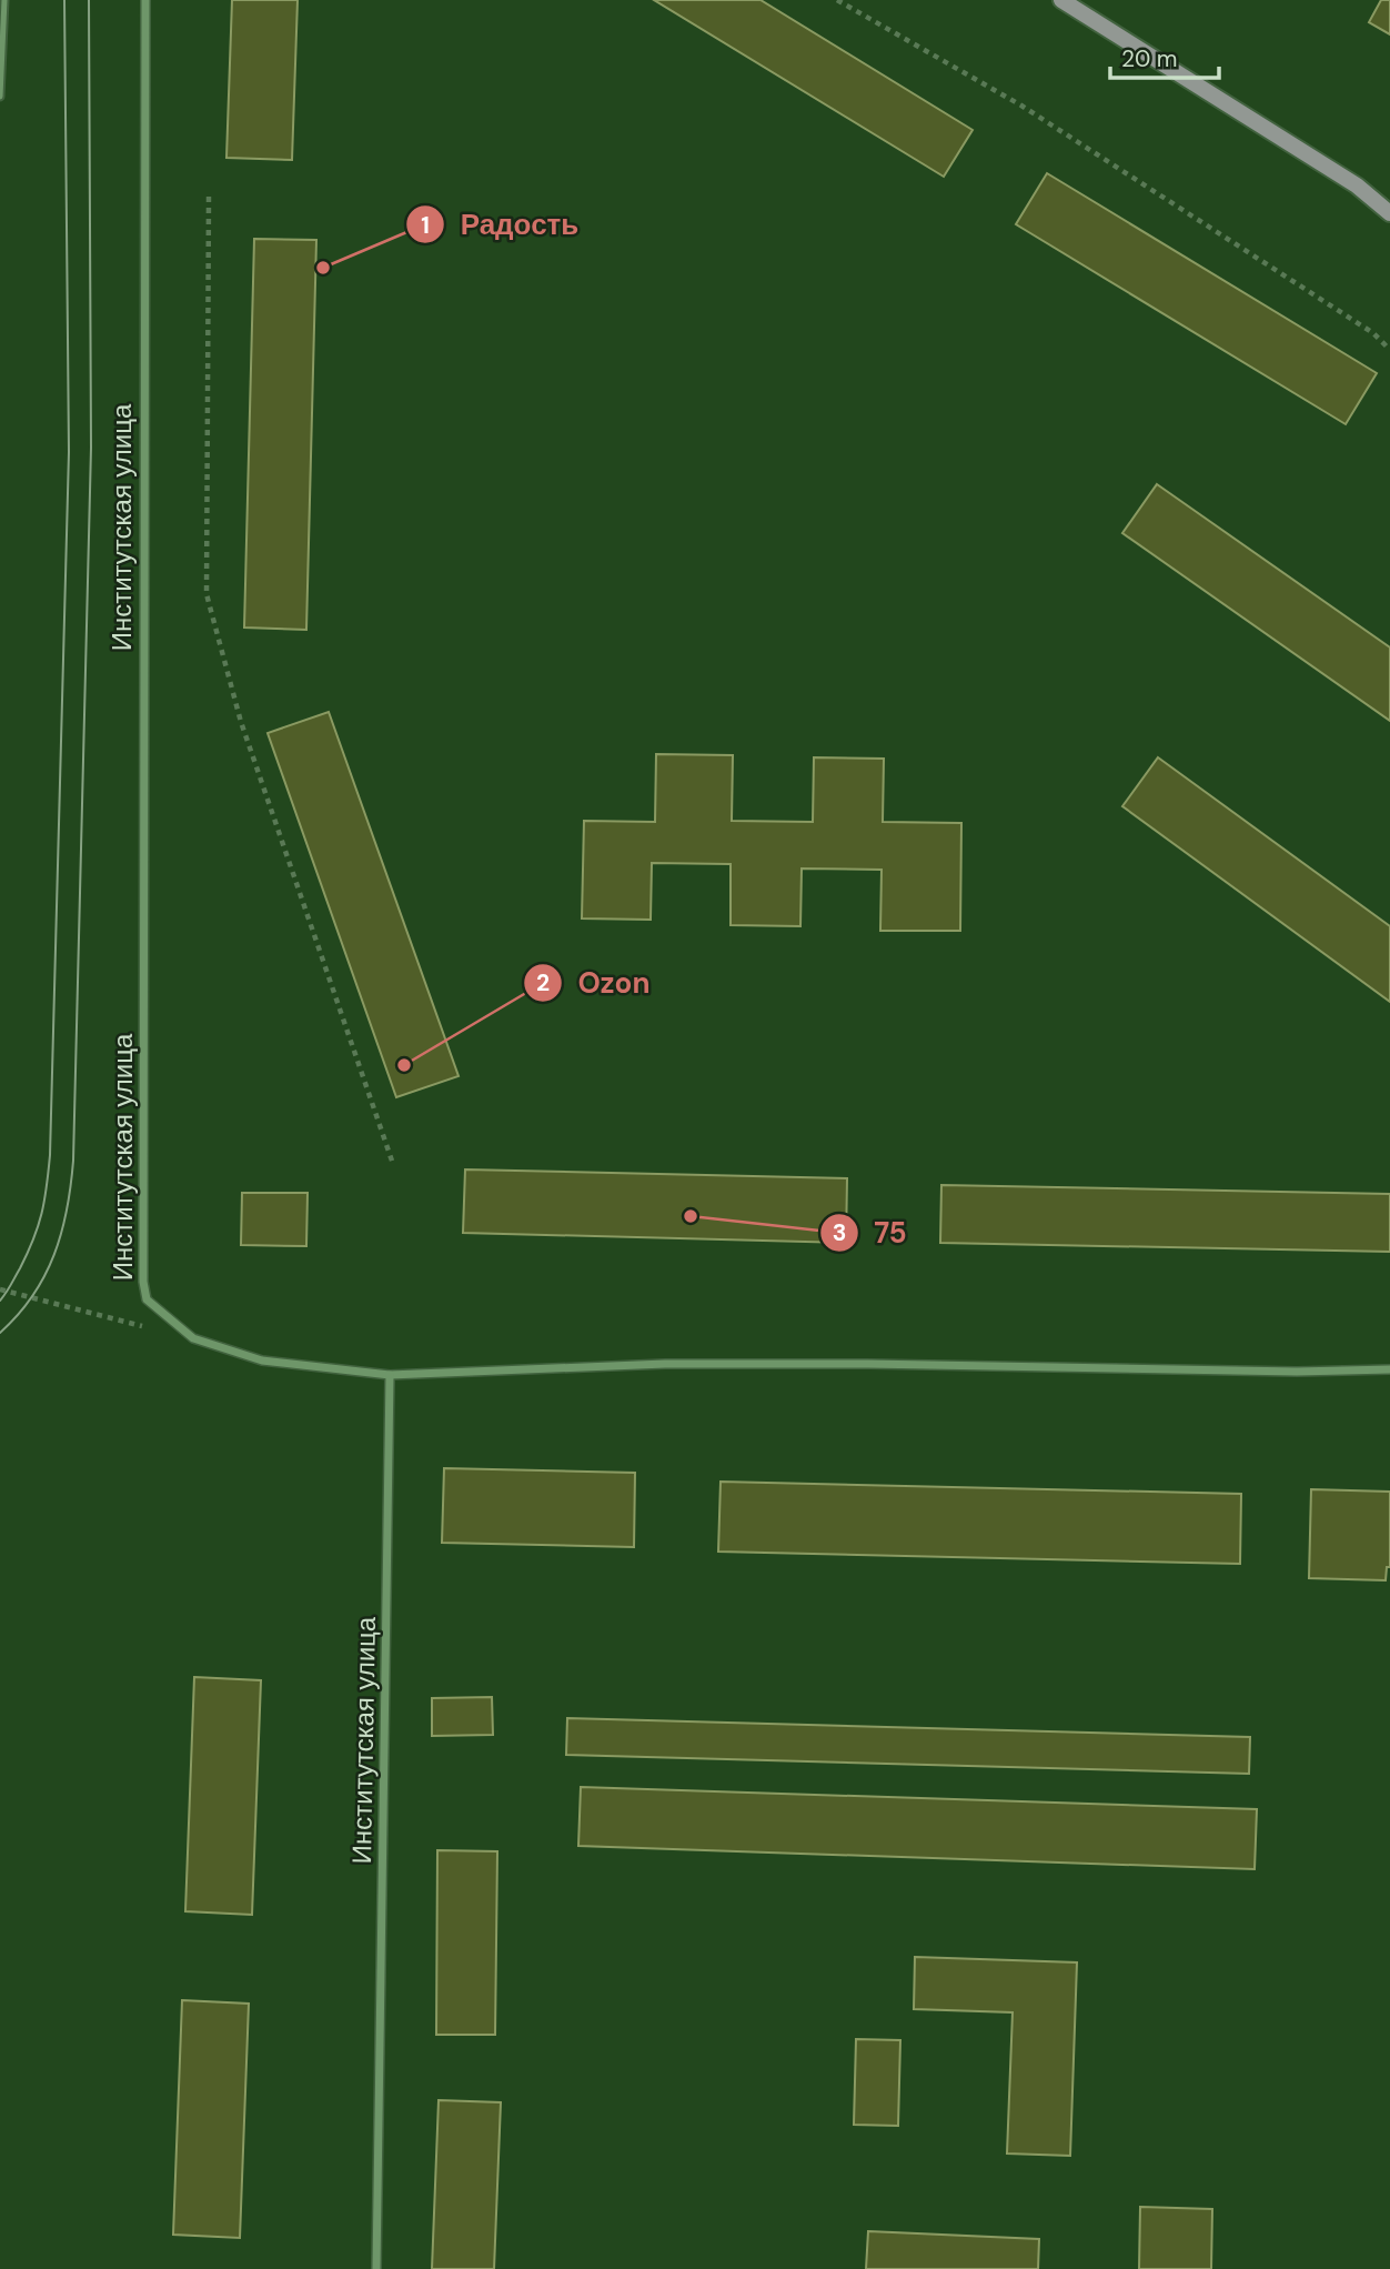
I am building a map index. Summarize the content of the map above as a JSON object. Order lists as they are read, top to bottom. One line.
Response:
{"streets":{"street":["Институтская улица"]},"places":["Радость","Ozon","75"],"scale_bar":"20 m"}
